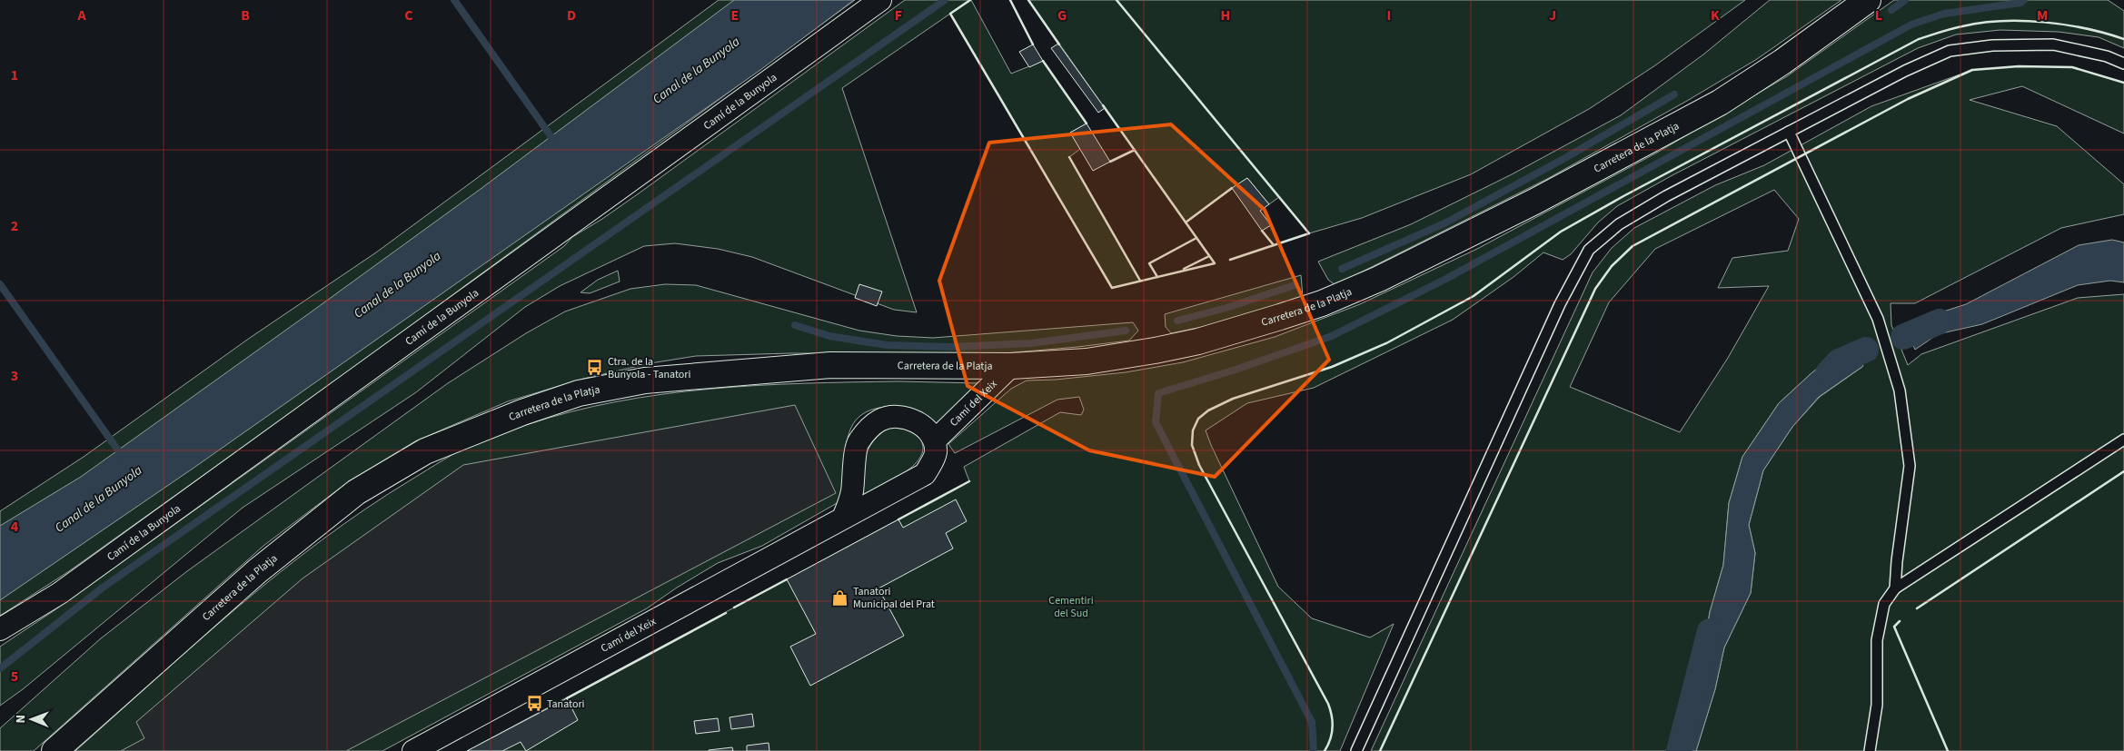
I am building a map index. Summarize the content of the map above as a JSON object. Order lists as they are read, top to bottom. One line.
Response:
{"streets":{"street":["Camí de la Bunyola","Carretera de la Platja","Camí del Xeix"]},"crossings":[["Carretera de la Platja","Camí del Xeix"]],"water":["Canal de la Bunyola"],"parks":["Cementiri del Sud"],"places":{"bus stop":["Ctra. de la Bunyola - Tanatori","Tanatori"],"shop":["Tanatori Municipal del Prat"]},"north":"left","grid":{"columns":["A","B","C","D","E","F","G","H","I","J","K","L","M"],"rows":["1","2","3","4","5"]}}
